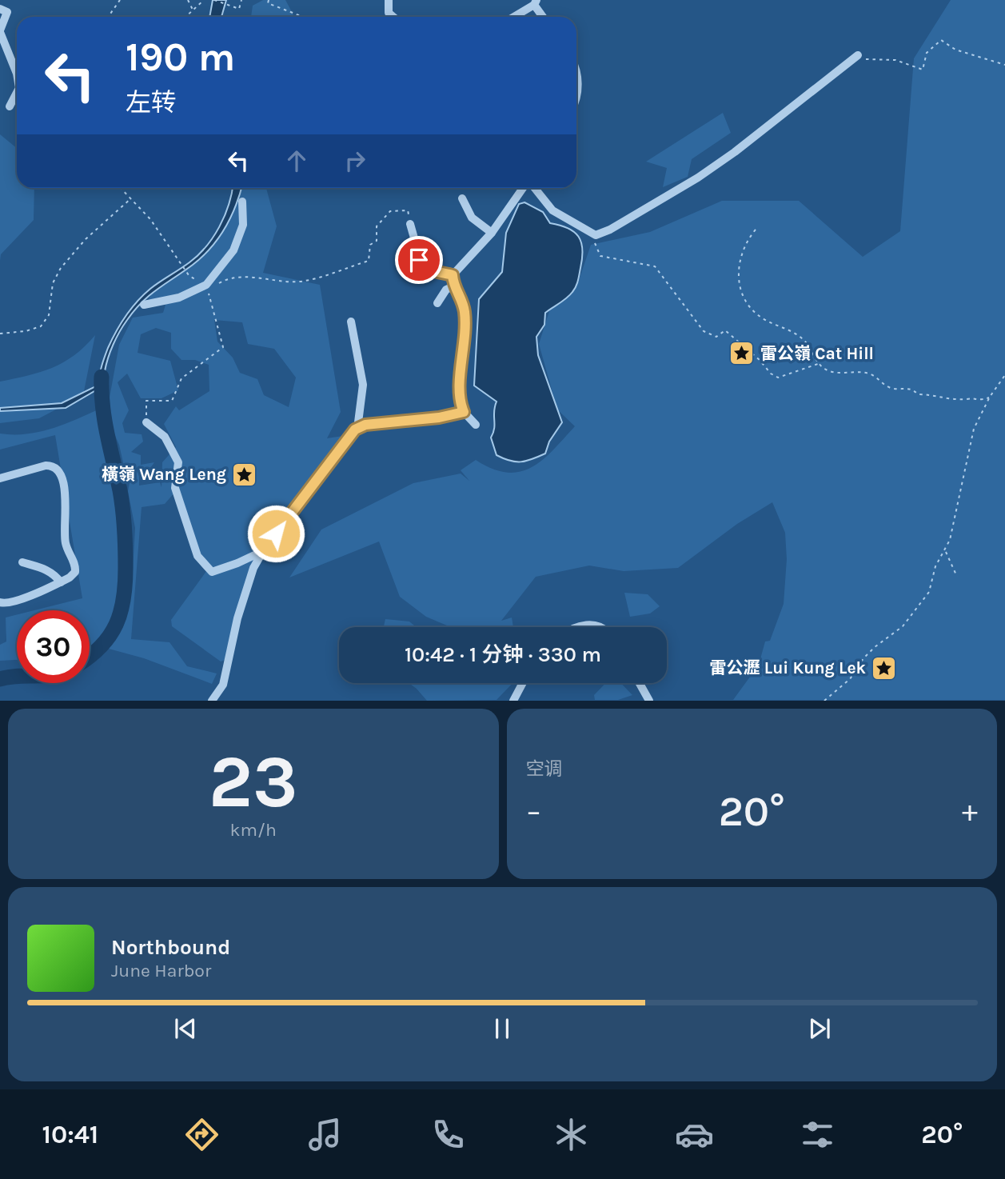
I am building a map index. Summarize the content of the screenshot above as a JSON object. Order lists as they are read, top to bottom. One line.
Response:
{"places":{"place":["雷公嶺 Cat Hill","橫嶺 Wang Leng","雷公瀝 Lui Kung Lek"]},"page":{"turn":["190 m","左转"],"limit":"30","trip":"10:42 · 1 分钟 · 330 m","tile":[["23","km/h"],"空调"],"heat":["−","20°","+"],"song":["Northbound","June Harbor"],"tabs":["10:41","20°"]}}
